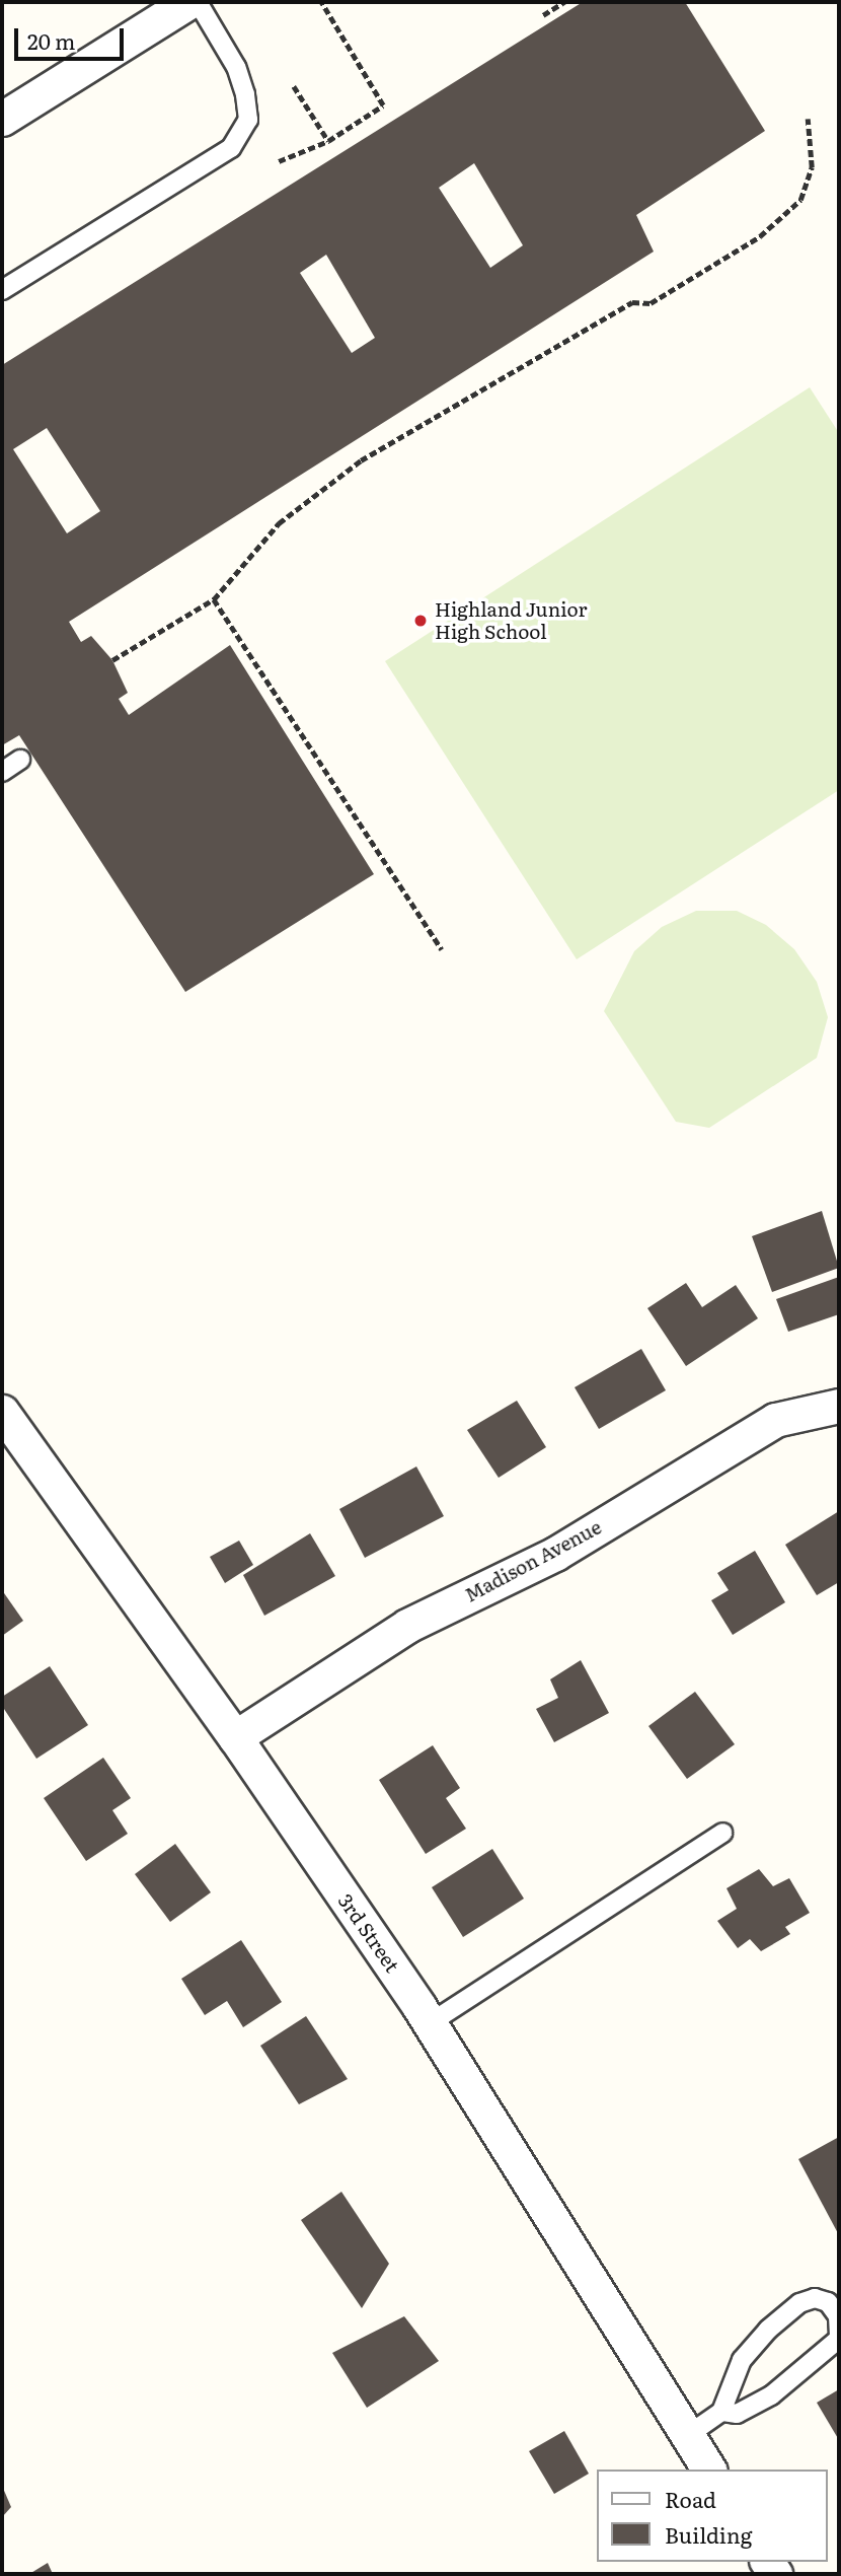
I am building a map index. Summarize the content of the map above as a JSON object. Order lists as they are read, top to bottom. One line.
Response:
{"streets":{"street":["Madison Avenue","3rd Street"]},"crossings":[["Madison Avenue","3rd Street"]],"places":["Highland Junior High School"],"legend":["Road","Building"],"scale_bar":"20 m"}
